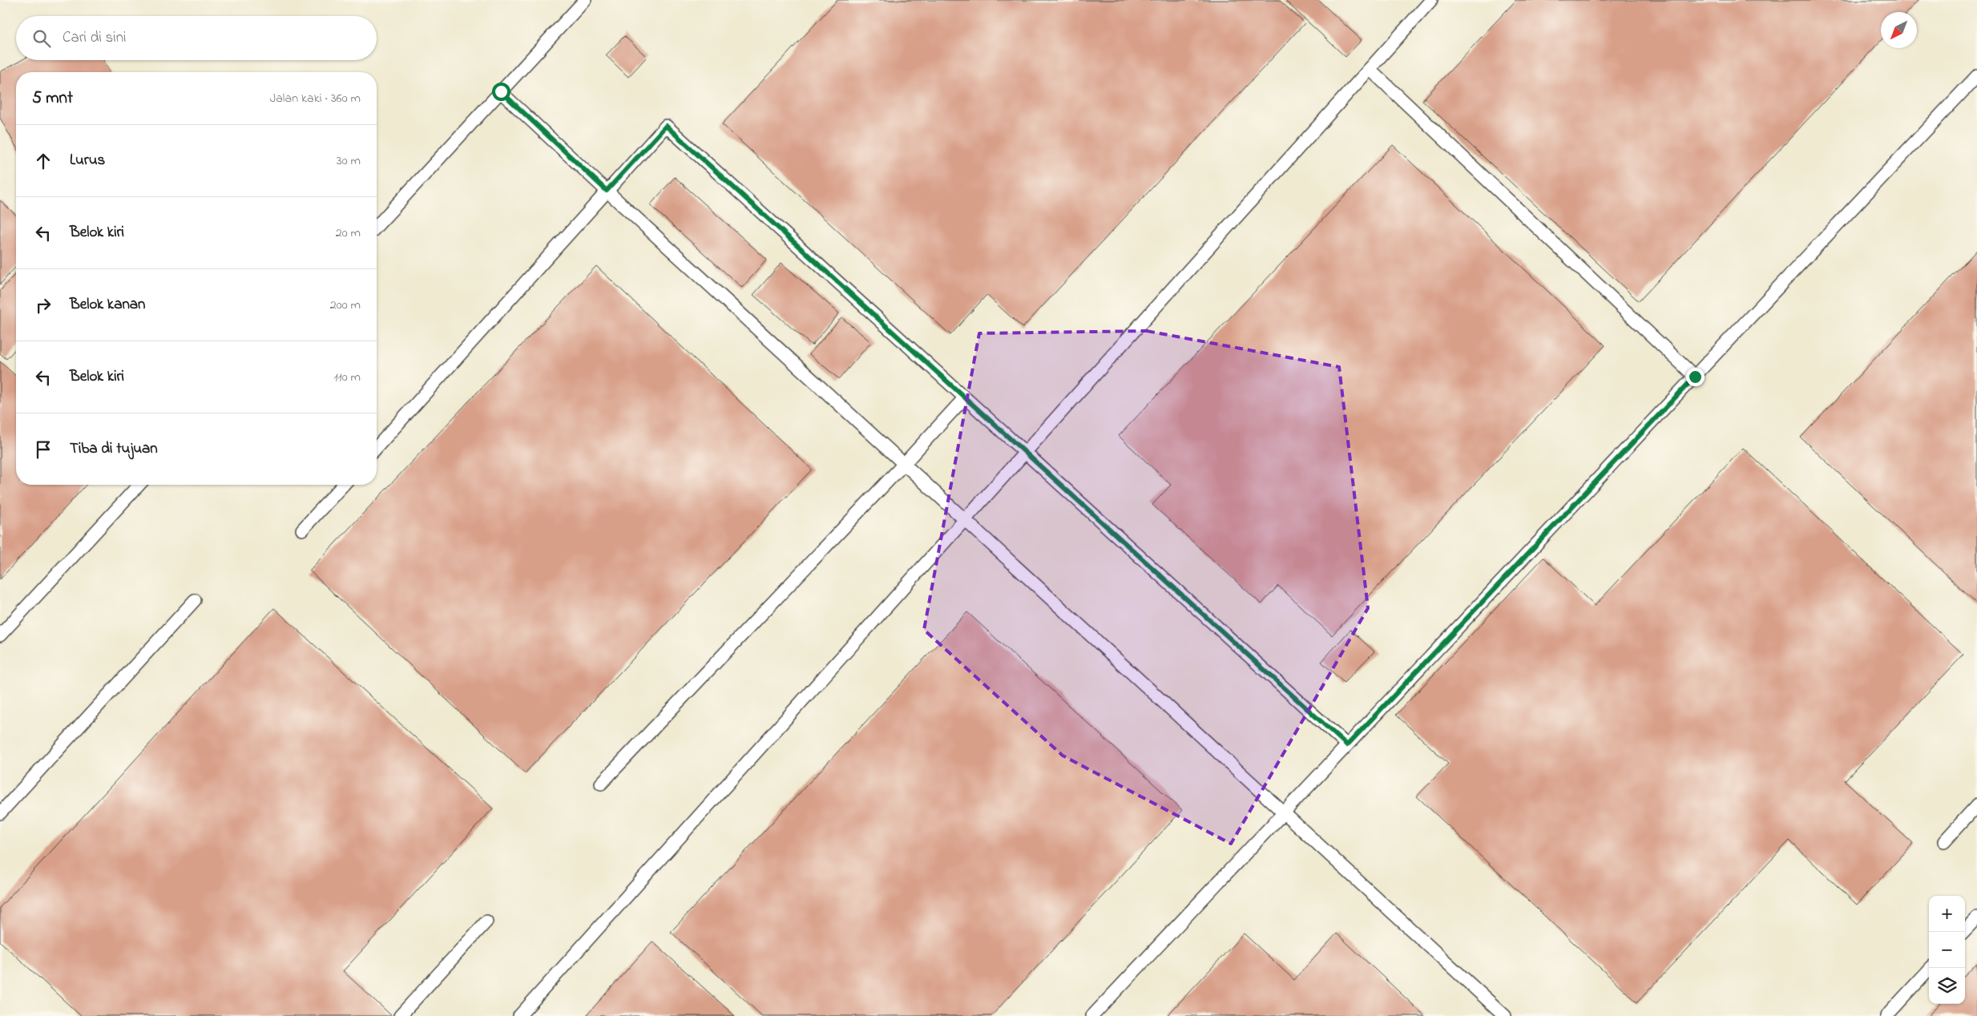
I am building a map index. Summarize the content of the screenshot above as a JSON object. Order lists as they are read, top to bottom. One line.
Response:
{"north":"bottom left","page":{"search":"Cari di sini","heading":["5 mnt","Jalan kaki · 360 m"],"list":[["Lurus","30 m"],["Belok kiri","20 m"],["Belok kanan","200 m"],["Belok kiri","110 m"],"Tiba di tujuan"],"map_buttons":["+","−"]}}
